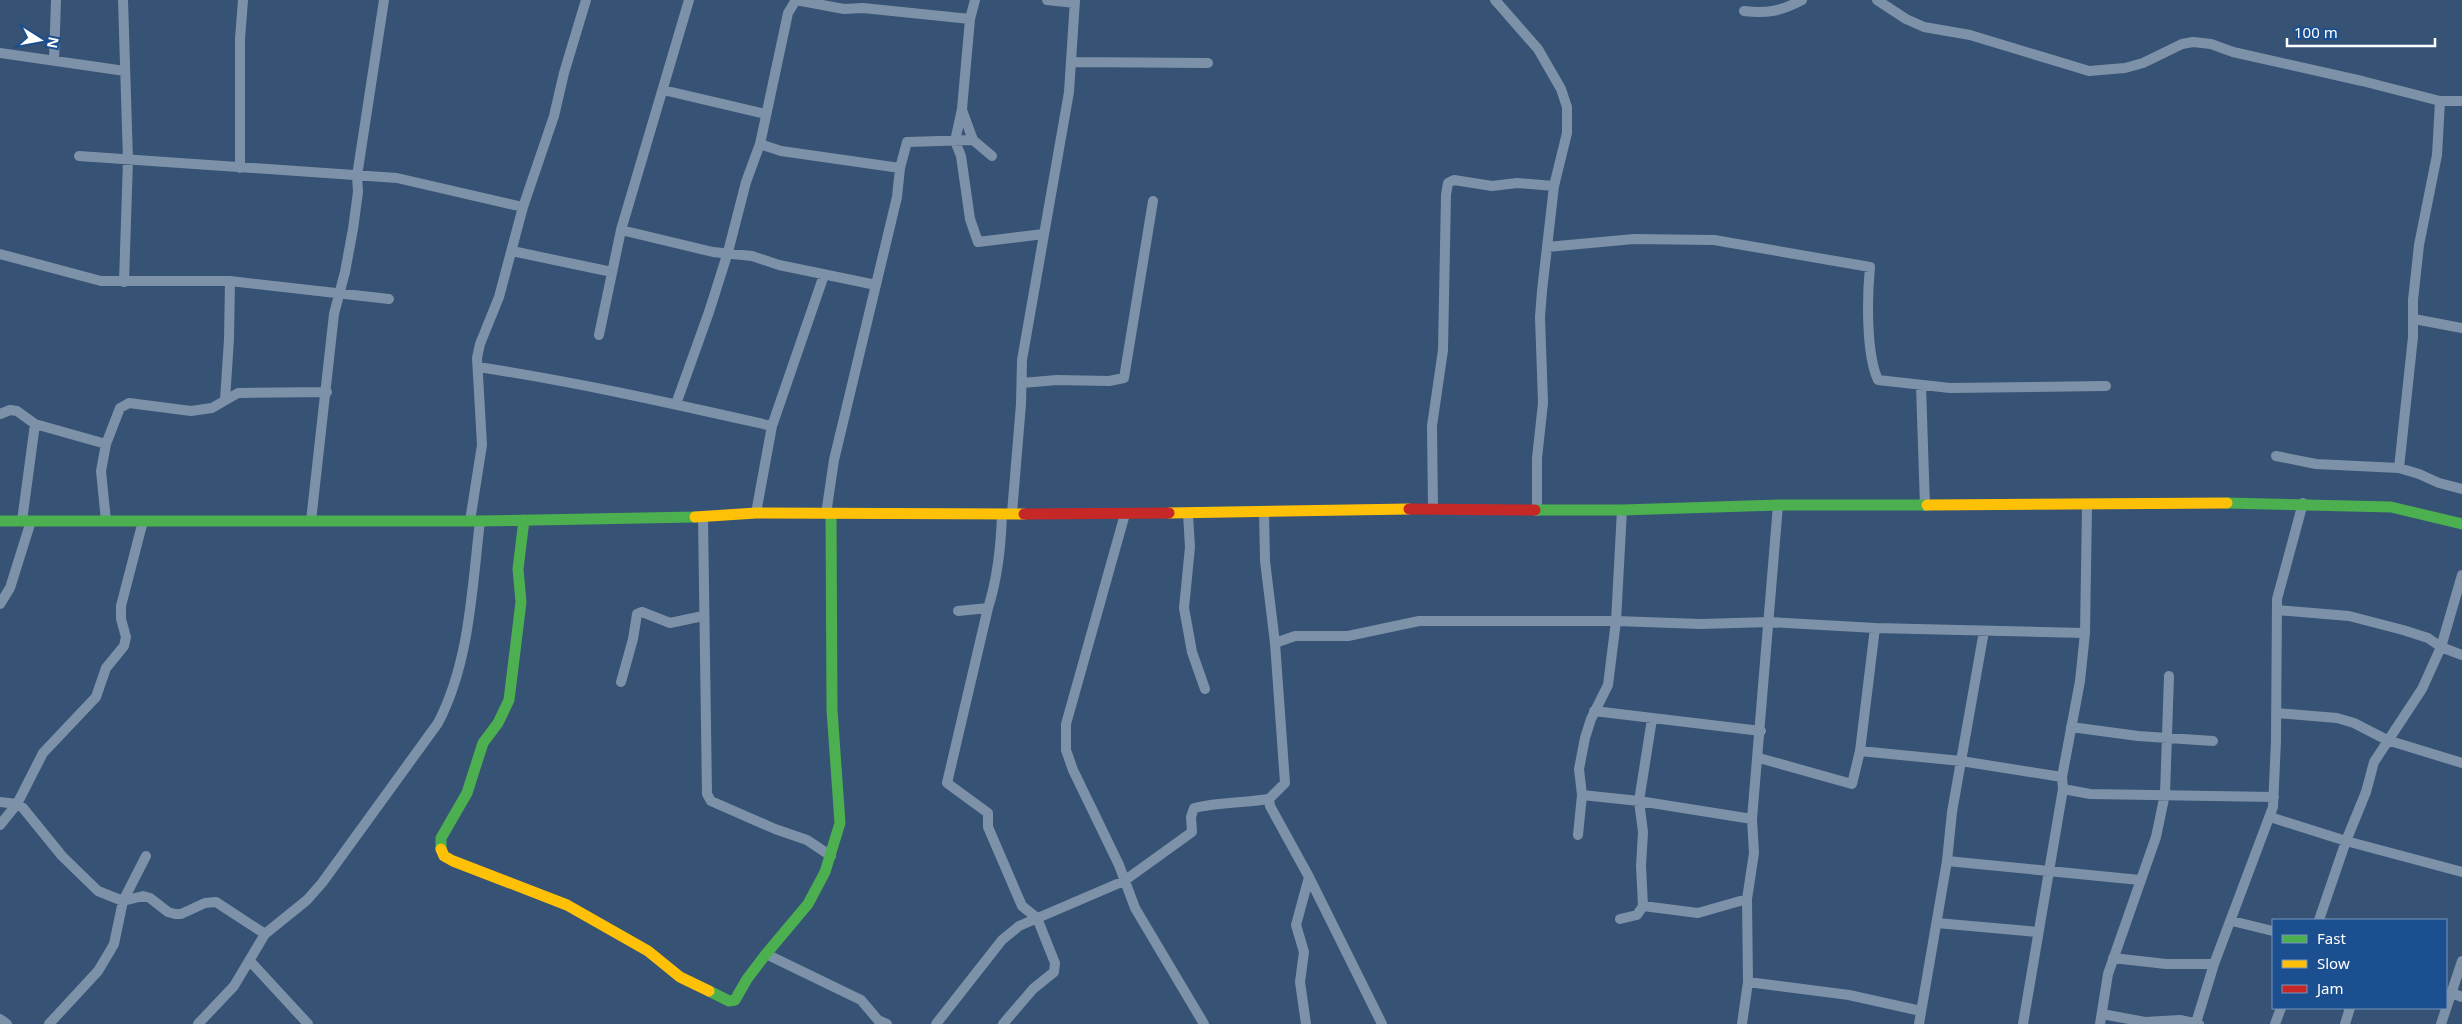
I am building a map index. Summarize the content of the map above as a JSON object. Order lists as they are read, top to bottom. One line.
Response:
{"legend":["Fast","Slow","Jam"],"scale_bar":"100 m","north":"right"}
